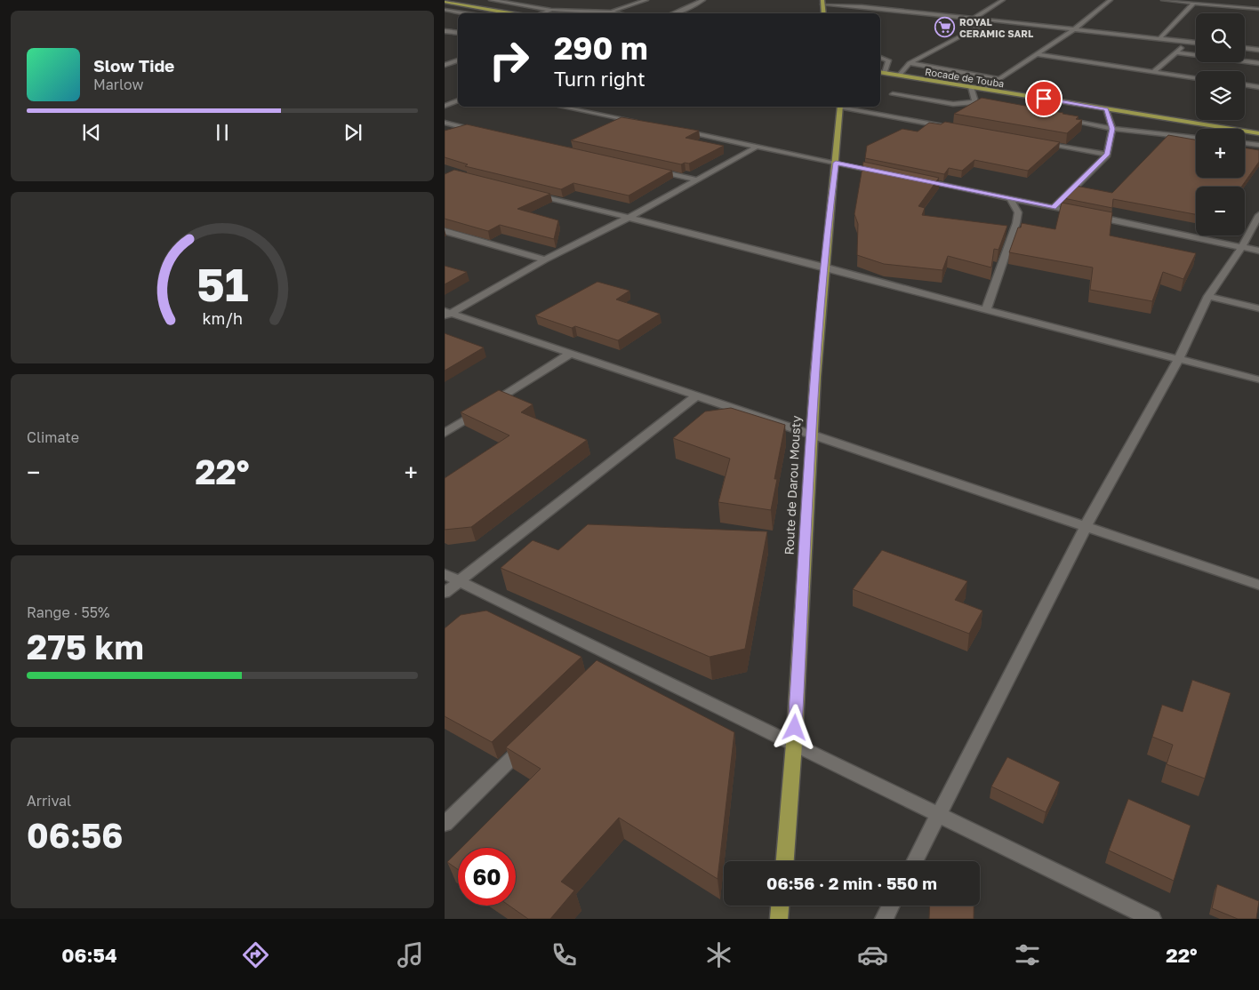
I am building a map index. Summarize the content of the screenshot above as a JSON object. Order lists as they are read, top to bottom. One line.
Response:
{"streets":{"main road":["Rocade de Touba","Route de Darou Mousty"]},"places":{"supermarket":["ROYAL CERAMIC SARL"]},"page":{"map_buttons":["+","−"],"turn":["290 m","Turn right"],"song":["Slow Tide","Marlow"],"tile":["Climate",["Range · 55%","275 km"],["Arrival","06:56"]],"heat":["−","22°","+"],"limit":"60","trip":"06:56 · 2 min · 550 m","tabs":["06:54","22°"],"gauge":["51","km/h"]}}
